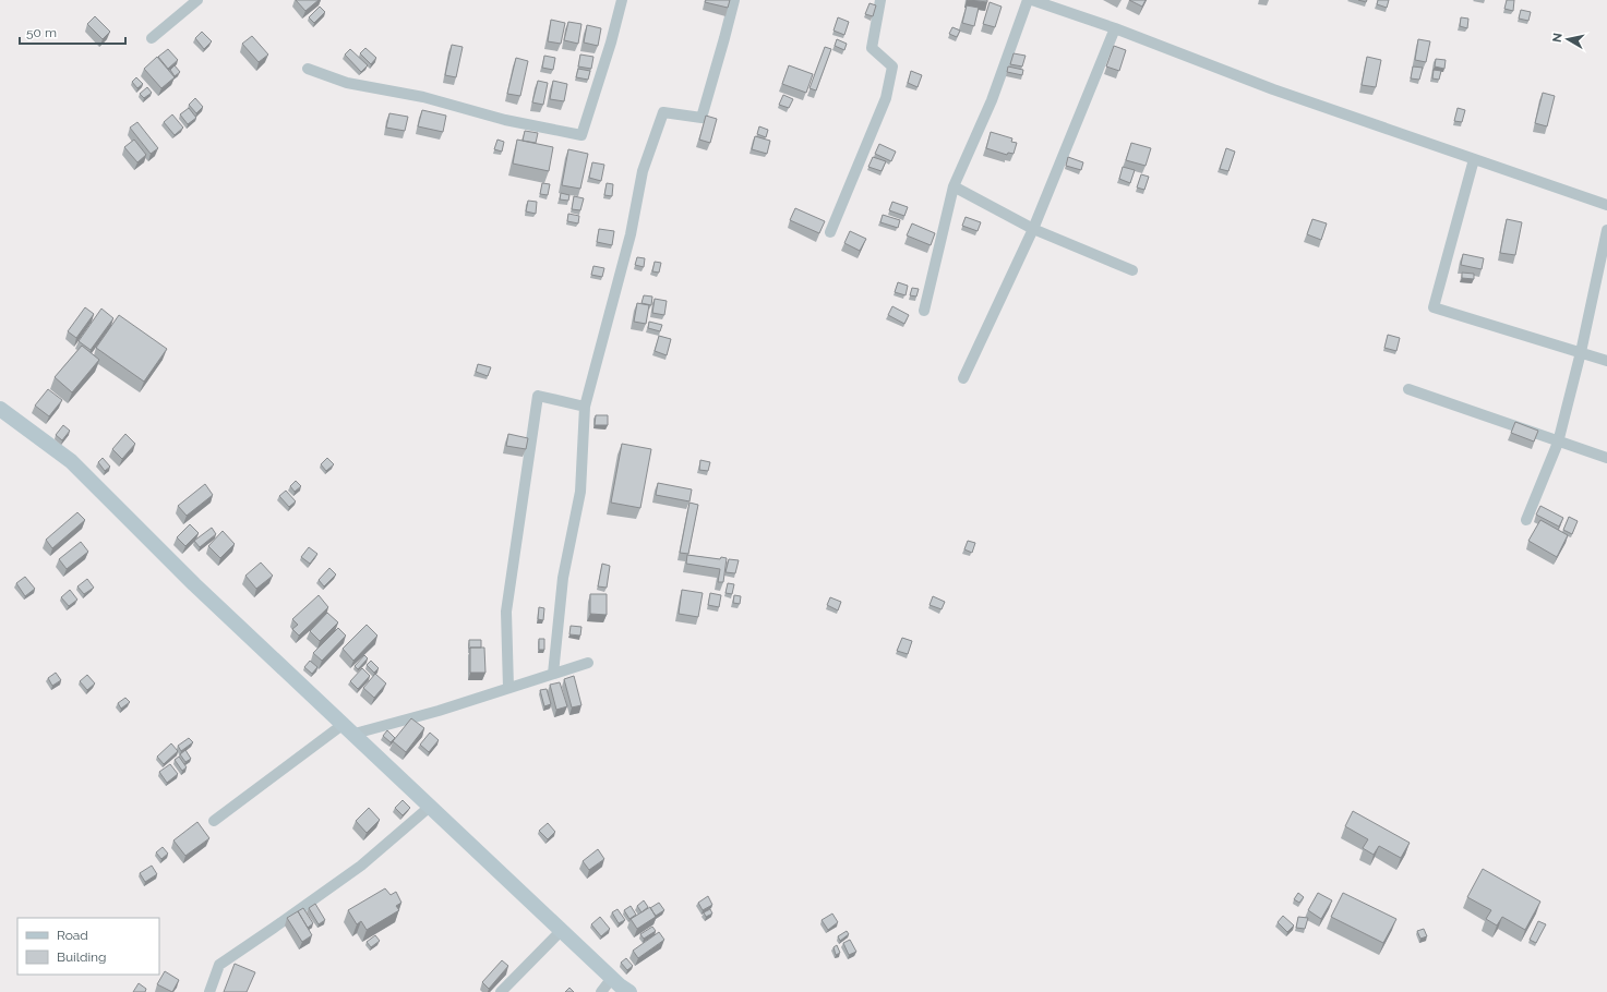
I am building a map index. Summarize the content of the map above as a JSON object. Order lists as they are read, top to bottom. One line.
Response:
{"legend":["Road","Building"],"scale_bar":"50 m","north":"left"}
